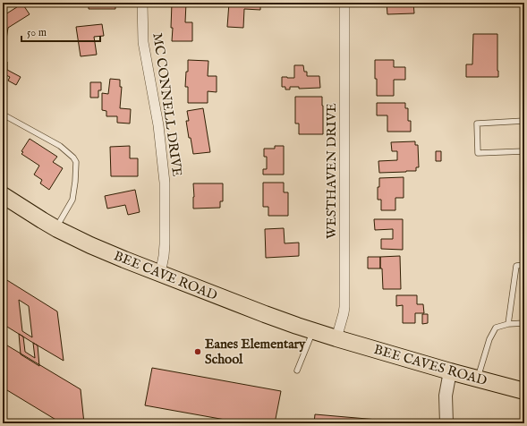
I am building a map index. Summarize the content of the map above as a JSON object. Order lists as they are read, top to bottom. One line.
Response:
{"streets":{"main road":["BEE CAVE ROAD","BEE CAVES ROAD"],"street":["MC CONNELL DRIVE","WESTHAVEN DRIVE"]},"crossings":[["MC CONNELL DRIVE","BEE CAVE ROAD"],["WESTHAVEN DRIVE","BEE CAVE ROAD"],["WESTHAVEN DRIVE","BEE CAVES ROAD"],["BEE CAVE ROAD","BEE CAVES ROAD"]],"places":["Eanes Elementary School"],"scale_bar":"50 m"}
